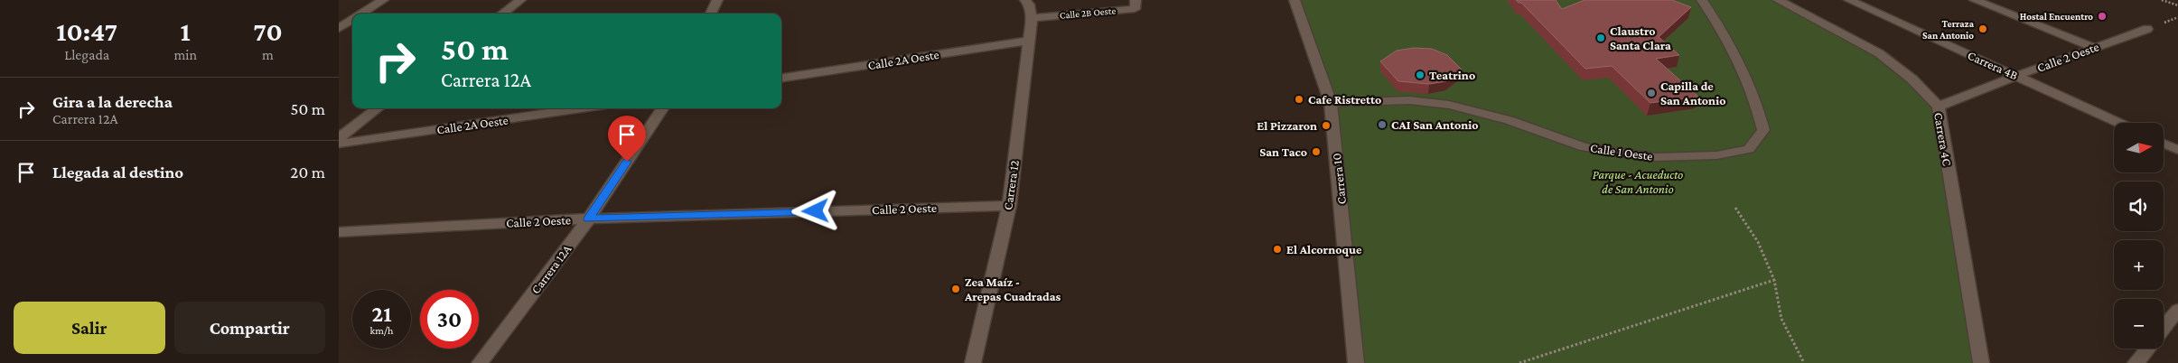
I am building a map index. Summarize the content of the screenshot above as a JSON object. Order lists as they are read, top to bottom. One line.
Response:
{"streets":{"street":["Calle 2B Oeste","Calle 2 Oeste","Calle 2A Oeste","Carrera 4B","Carrera 4C","Calle 1 Oeste","Carrera 10","Carrera 12","Carrera 12A"]},"crossings":[["Calle 2B Oeste","Carrera 12"],["Calle 2 Oeste","Carrera 4B"],["Calle 2 Oeste","Carrera 4C"],["Calle 2 Oeste","Carrera 12"],["Calle 2 Oeste","Carrera 12A"],["Calle 2A Oeste","Carrera 12"],["Calle 1 Oeste","Carrera 10"]],"parks":["Parque - Acueducto de San Antonio"],"places":["Hostal Encuentro","Terraza San Antonio","Claustro Santa Clara","Teatrino","Capilla de San Antonio","Cafe Ristretto","CAI San Antonio","El Pizzaron","San Taco","El Alcornoque","Zea Maíz - Arepas Cuadradas"],"north":"right","page":{"eta":["10:47","Llegada","1","min","70","m"],"turn":["50 m","Carrera 12A"],"list":[{"name":"Gira a la derecha","note":"Carrera 12A","value":"50 m"},{"name":"Llegada al destino","value":"20 m"}],"map_buttons":["+","−"],"speed":"21 km/h","limit":"30","buttons":["Salir","Compartir"]}}
